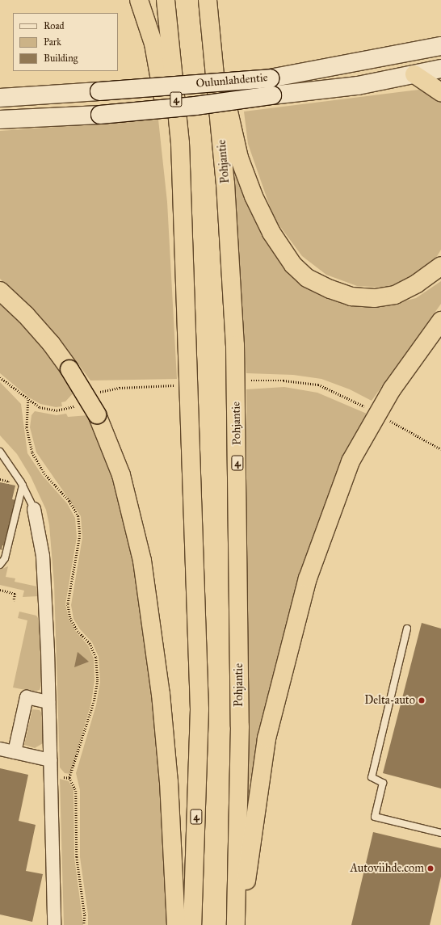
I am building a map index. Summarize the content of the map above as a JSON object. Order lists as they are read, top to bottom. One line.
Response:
{"streets":{"highway":["4","Pohjantie"],"main road":["Oulunlahdentie"]},"places":["Delta-auto","Autoviihde.com"],"legend":["Road","Park","Building"]}
